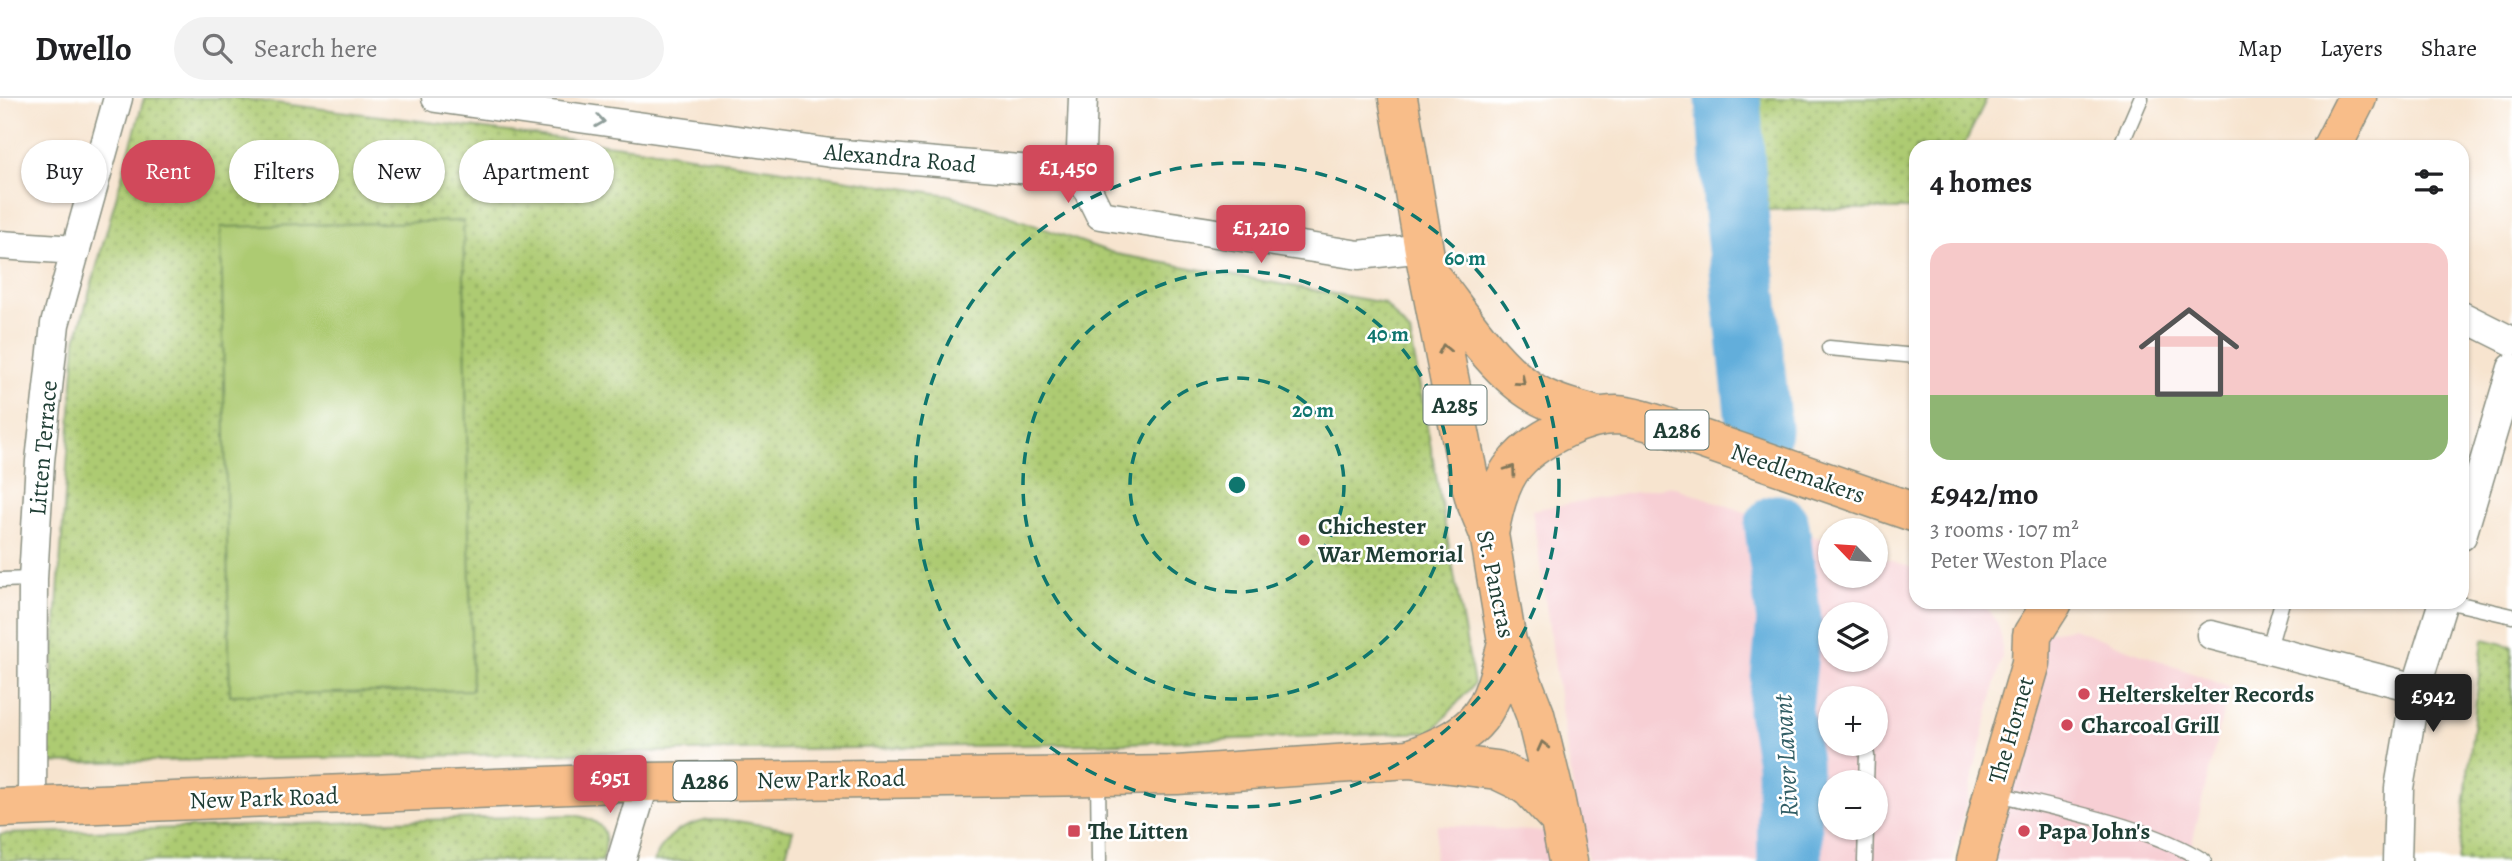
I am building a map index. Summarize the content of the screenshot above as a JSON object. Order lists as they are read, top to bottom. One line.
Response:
{"streets":{"main road":["A285","A286","Needlemakers","St. Pancras","The Hornet","New Park Road"],"street":["Alexandra Road","Litten Terrace"]},"crossings":[["Litten Terrace","New Park Road"],["Needlemakers","St. Pancras"],["St. Pancras","New Park Road"]],"one_way":["Alexandra Road","St. Pancras"],"water":["River Lavant"],"places":{"other":["Chichester War Memorial","Helterskelter Records","Charcoal Grill","Papa John's"],"transit":["The Litten"]},"north":"top left","page":{"header":"Dwello","search":"Search here","nav":["Map","Layers","Share"],"chip":["Buy","Rent","Filters","New","Apartment"],"heading":"4 homes","price":["£1,450","£1,210","£942","£951"],"list":[{"name":"£942/mo","note":"3 rooms · 107 m² · Peter Weston Place"}],"map_buttons":["+","−"]},"rings":["60 m","40 m","20 m"]}
